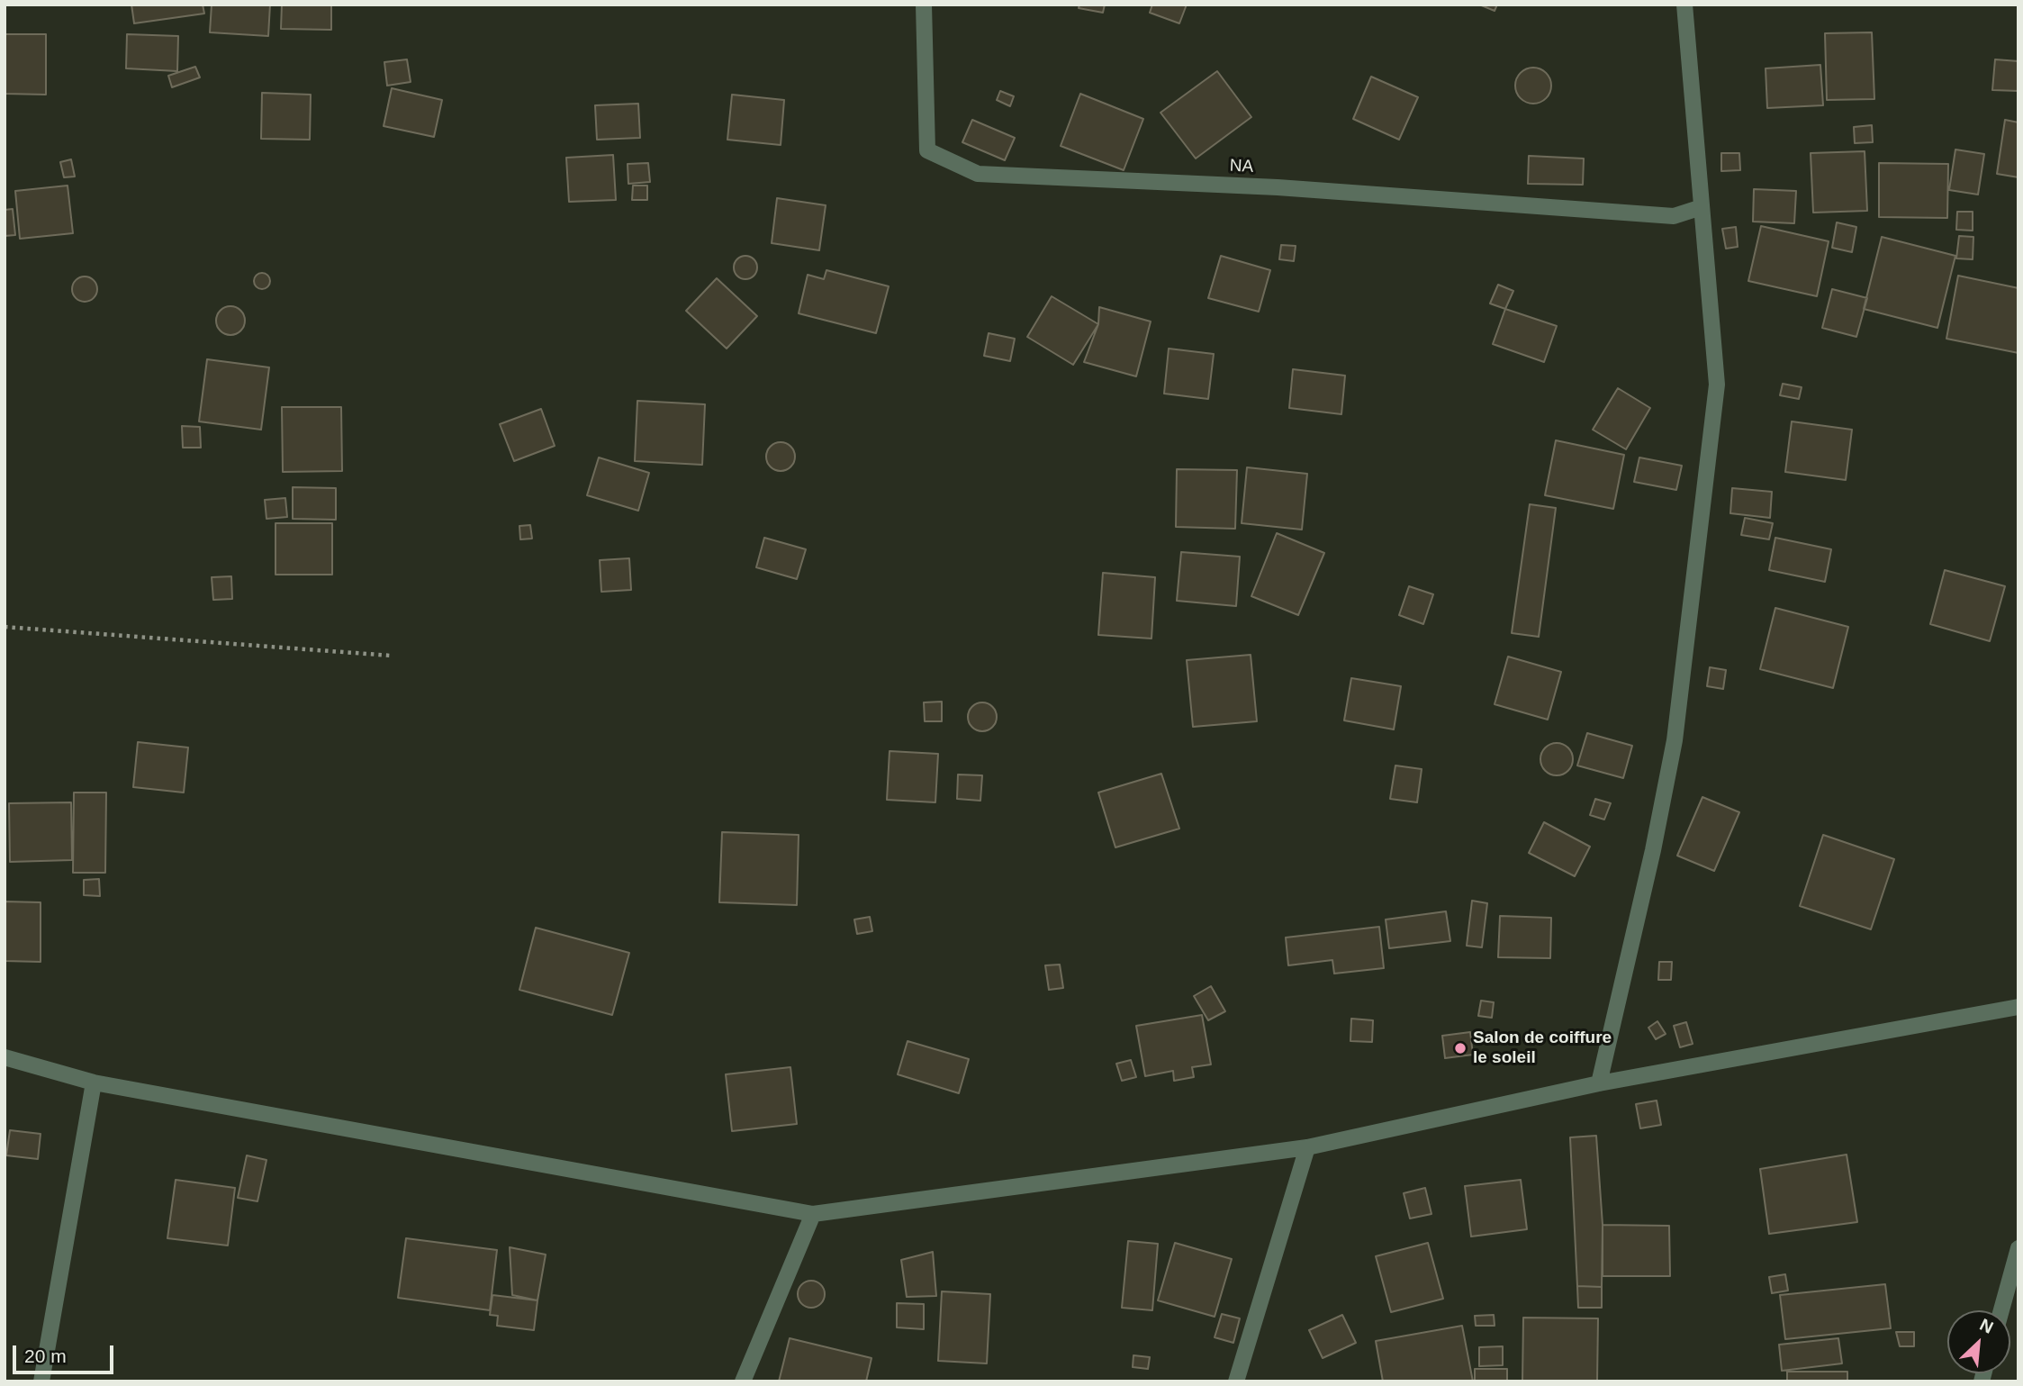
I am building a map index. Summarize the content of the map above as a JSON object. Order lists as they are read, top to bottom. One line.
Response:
{"streets":{"street":["NA"]},"places":["Salon de coiffure le soleil"],"scale_bar":"20 m","north":"top right"}
